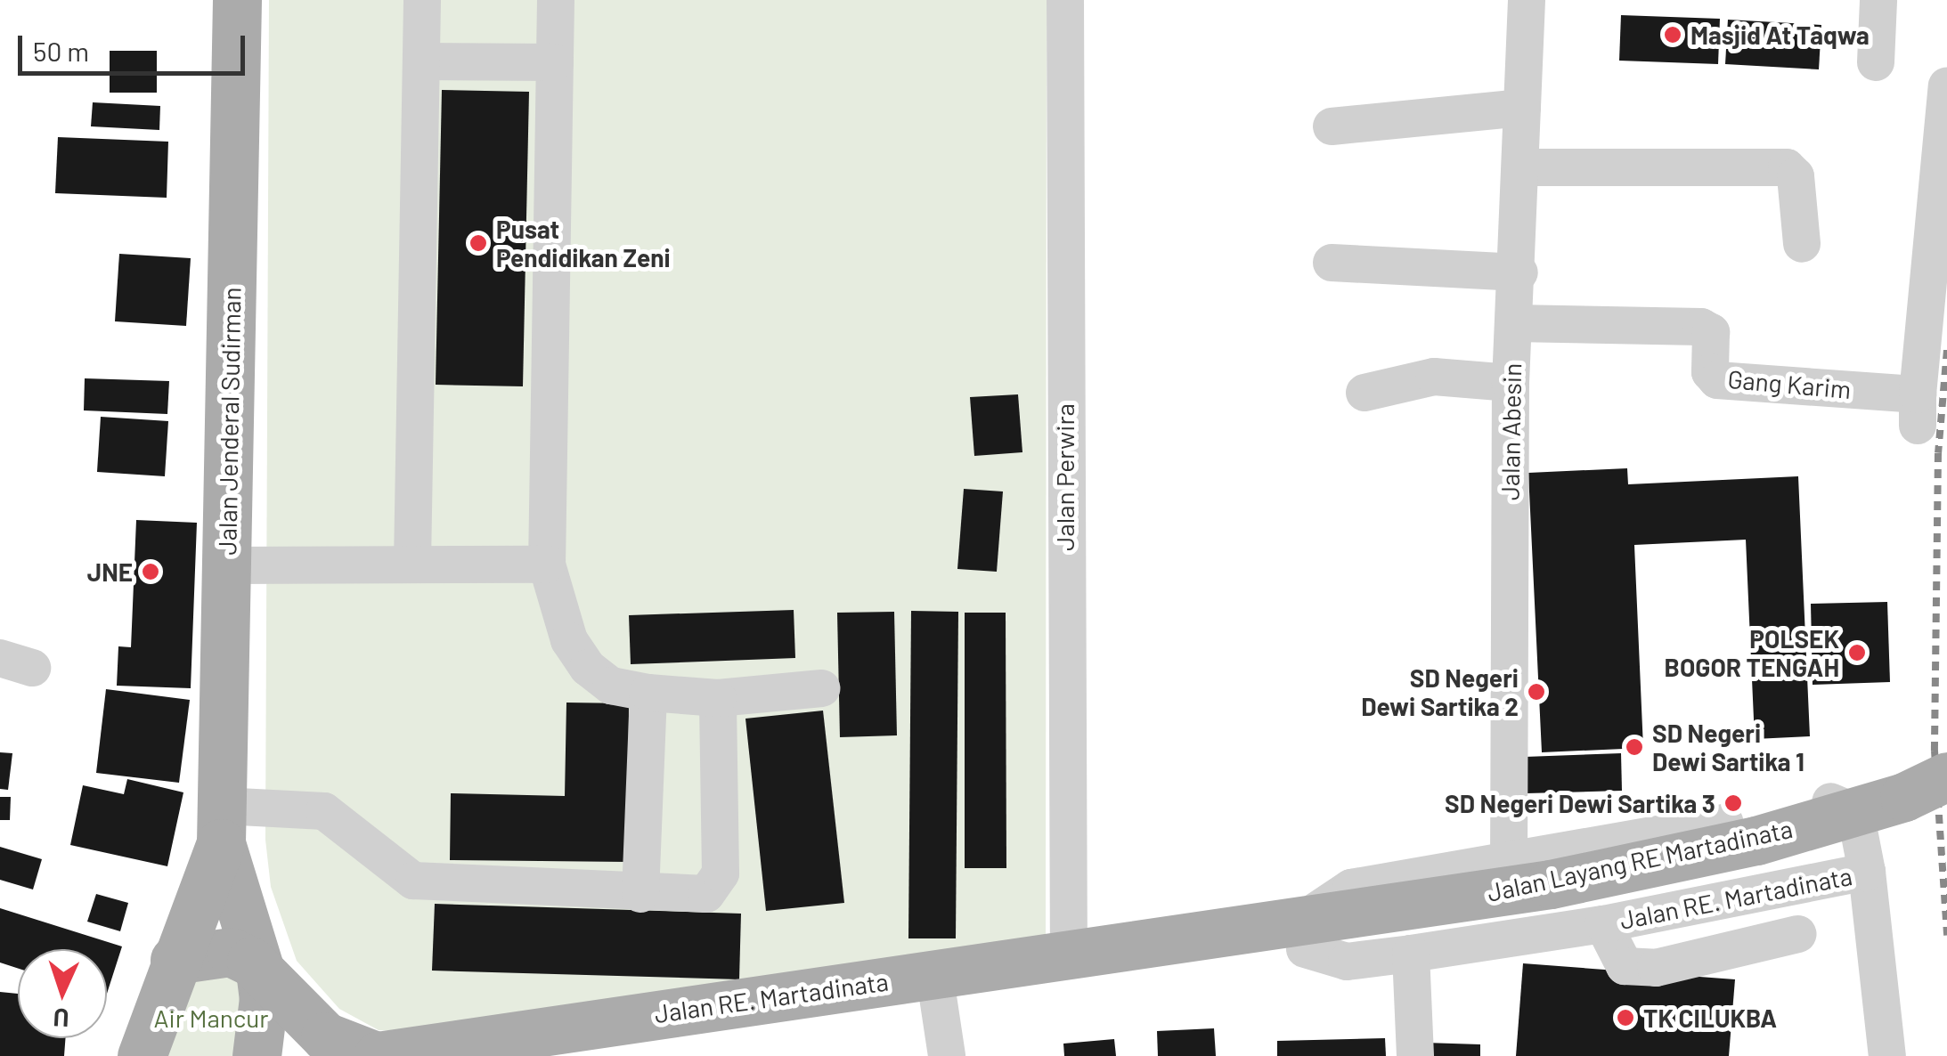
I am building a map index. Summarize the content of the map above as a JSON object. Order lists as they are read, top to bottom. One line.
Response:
{"streets":{"main road":["Jalan Jenderal Sudirman","Jalan Layang RE Martadinata","Jalan RE. Martadinata"],"street":["Gang Karim","Jalan Abesin","Jalan Perwira"]},"crossings":[["Gang Karim","Jalan Abesin"],["Jalan Abesin","Jalan Layang RE Martadinata"],["Jalan Abesin","Jalan RE. Martadinata"],["Jalan Perwira","Jalan RE. Martadinata"],["Jalan Layang RE Martadinata","Jalan RE. Martadinata"]],"parks":["Air Mancur"],"places":["Masjid At Taqwa","Pusat Pendidikan Zeni","JNE","POLSEK BOGOR TENGAH","SD Negeri Dewi Sartika 2","SD Negeri Dewi Sartika 1","SD Negeri Dewi Sartika 3","TK CILUKBA"],"scale_bar":"50 m","north":"bottom"}
